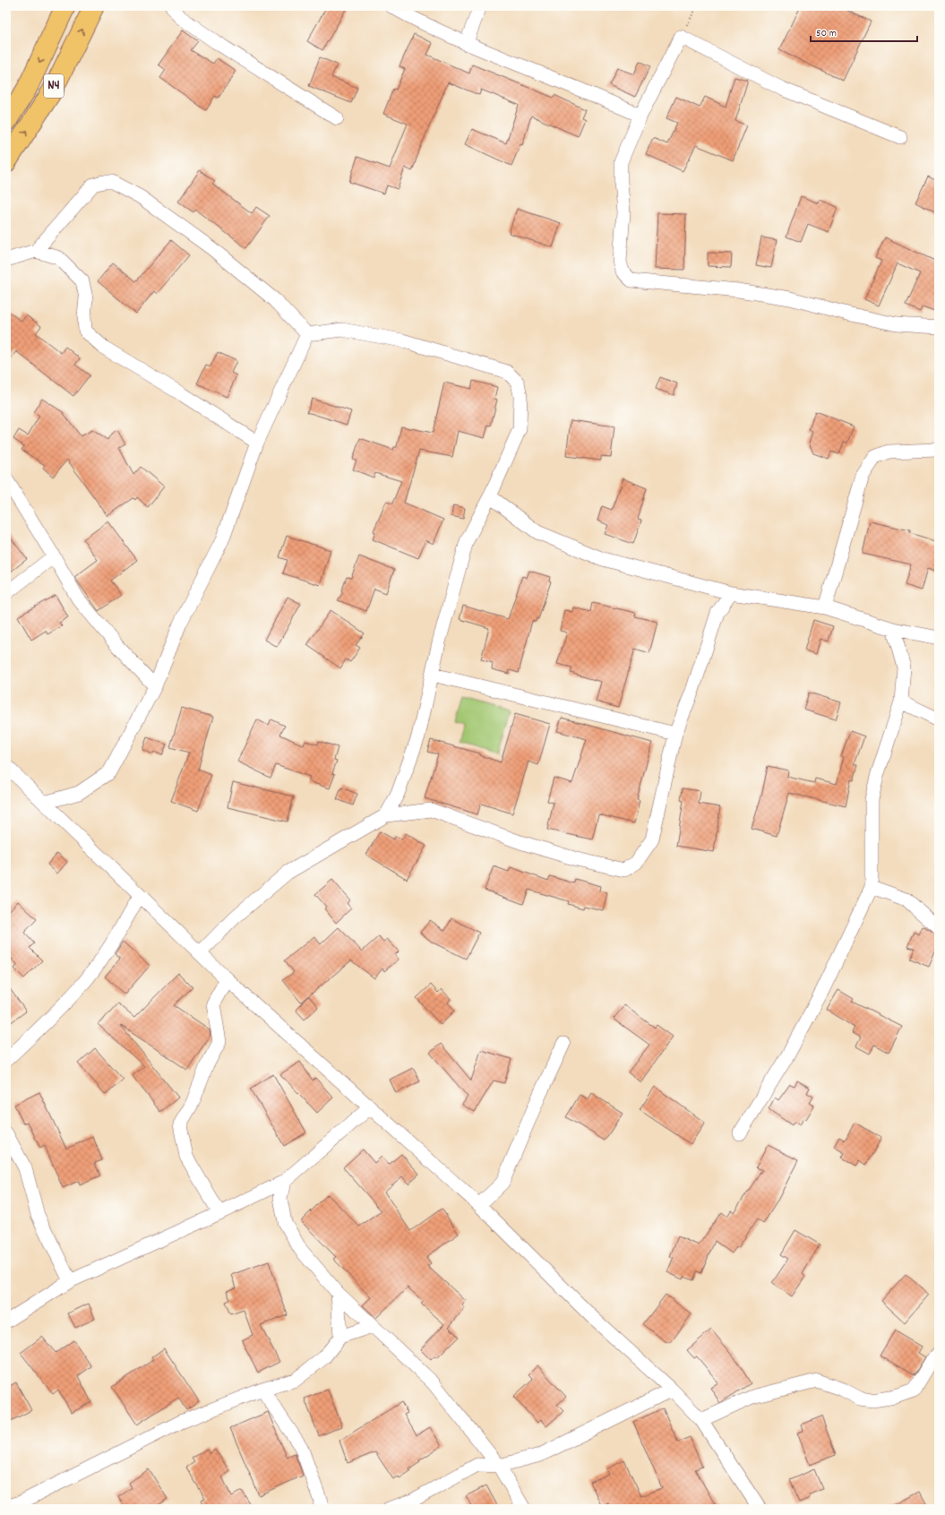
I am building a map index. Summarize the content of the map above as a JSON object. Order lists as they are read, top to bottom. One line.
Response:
{"streets":{"highway":["N4"]},"scale_bar":"50 m"}
